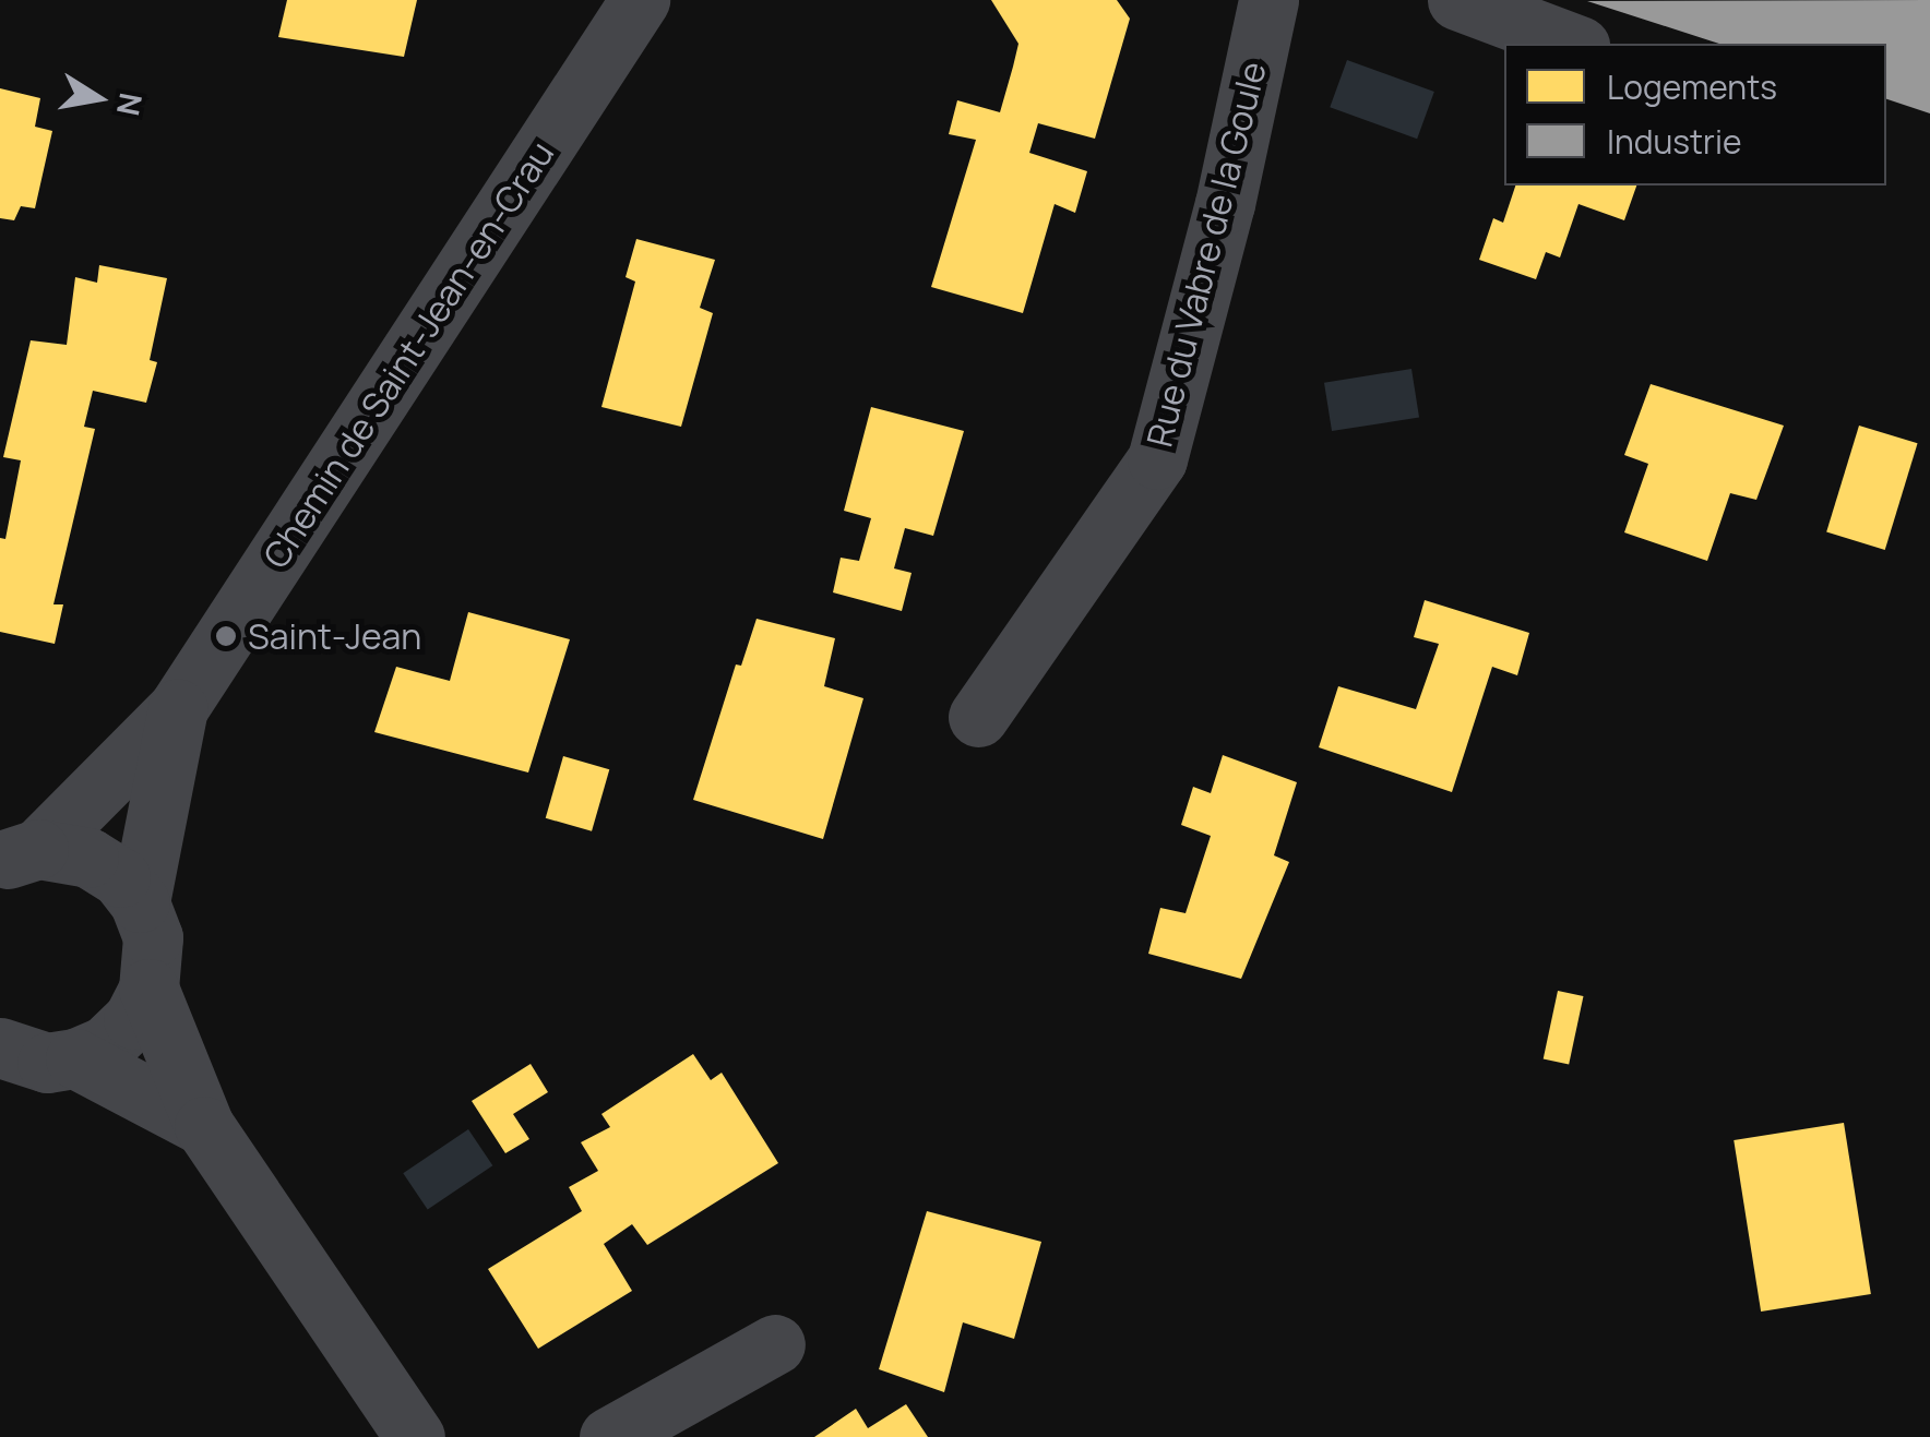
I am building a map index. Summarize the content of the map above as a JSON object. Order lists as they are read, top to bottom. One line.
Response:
{"streets":{"street":["Rue du Vabre de la Goule","Chemin de Saint-Jean-en-Crau"]},"places":["Saint-Jean"],"legend":["Logements","Industrie"],"north":"right"}
